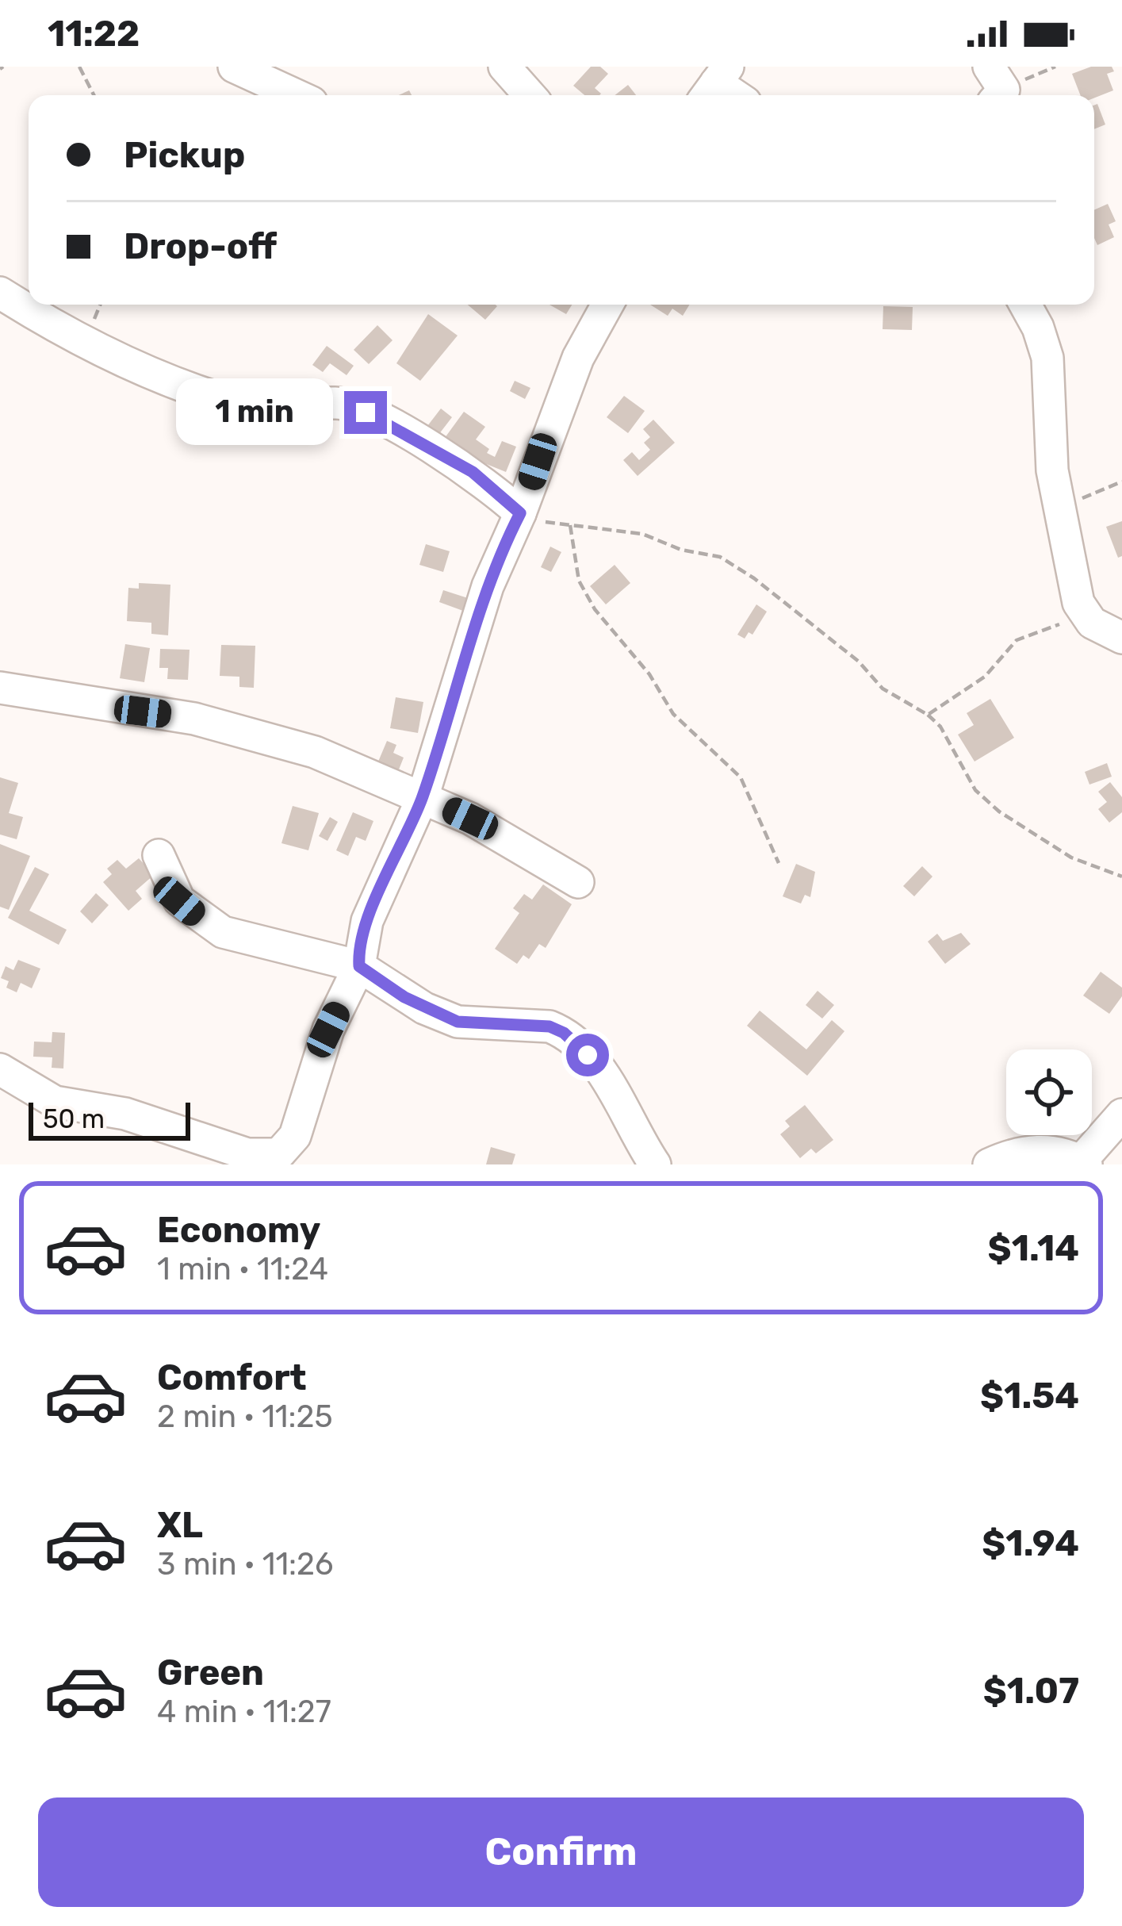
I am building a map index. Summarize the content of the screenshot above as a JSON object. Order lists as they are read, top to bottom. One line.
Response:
{"scale_bar":"50 m","page":{"status":"11:22","banner":["Pickup","Drop-off"],"bubble":"1 min","scale":"50 m","list":[{"name":"Economy","note":"1 min · 11:24","value":"$1.14"},{"name":"Comfort","note":"2 min · 11:25","value":"$1.54"},{"name":"XL","note":"3 min · 11:26","value":"$1.94"},{"name":"Green","note":"4 min · 11:27","value":"$1.07"}],"buttons":"Confirm"}}
